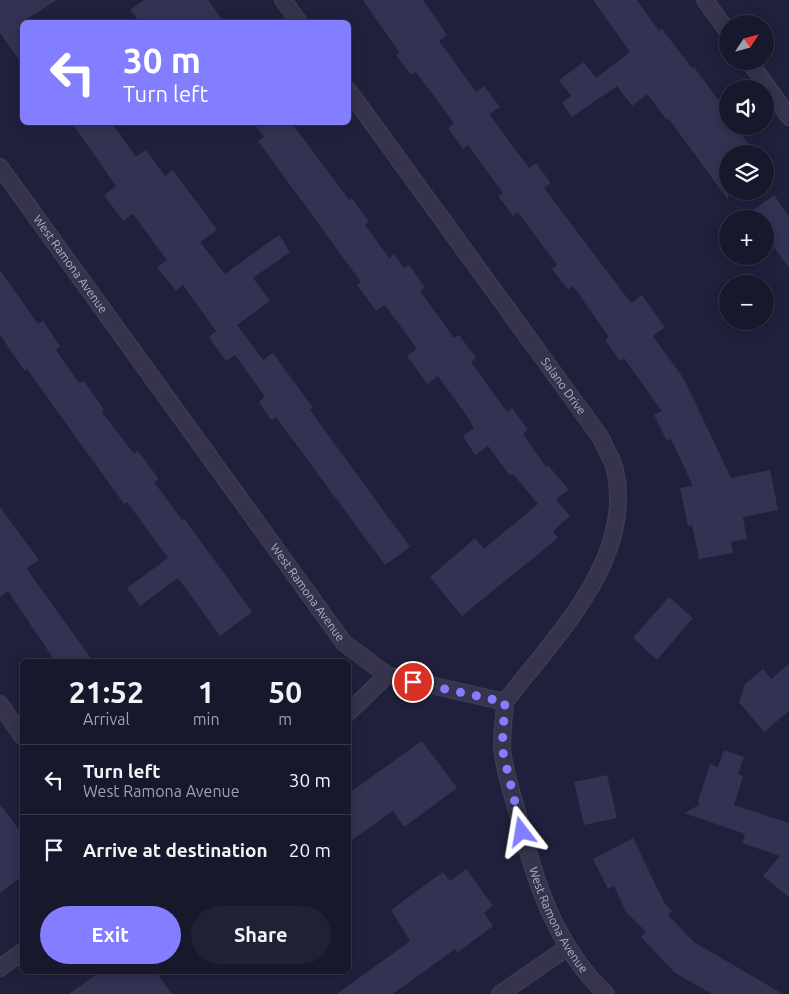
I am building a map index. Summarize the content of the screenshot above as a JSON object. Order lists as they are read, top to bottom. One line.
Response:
{"streets":{"street":["West Ramona Avenue","Salano Drive"]},"crossings":[["West Ramona Avenue","Salano Drive"]],"north":"top right","page":{"map_buttons":["+","−"],"turn":["30 m","Turn left"],"eta":["21:52","Arrival","1","min","50","m"],"list":[{"name":"Turn left","note":"West Ramona Avenue","value":"30 m"},{"name":"Arrive at destination","value":"20 m"}],"buttons":["Exit","Share"]}}
